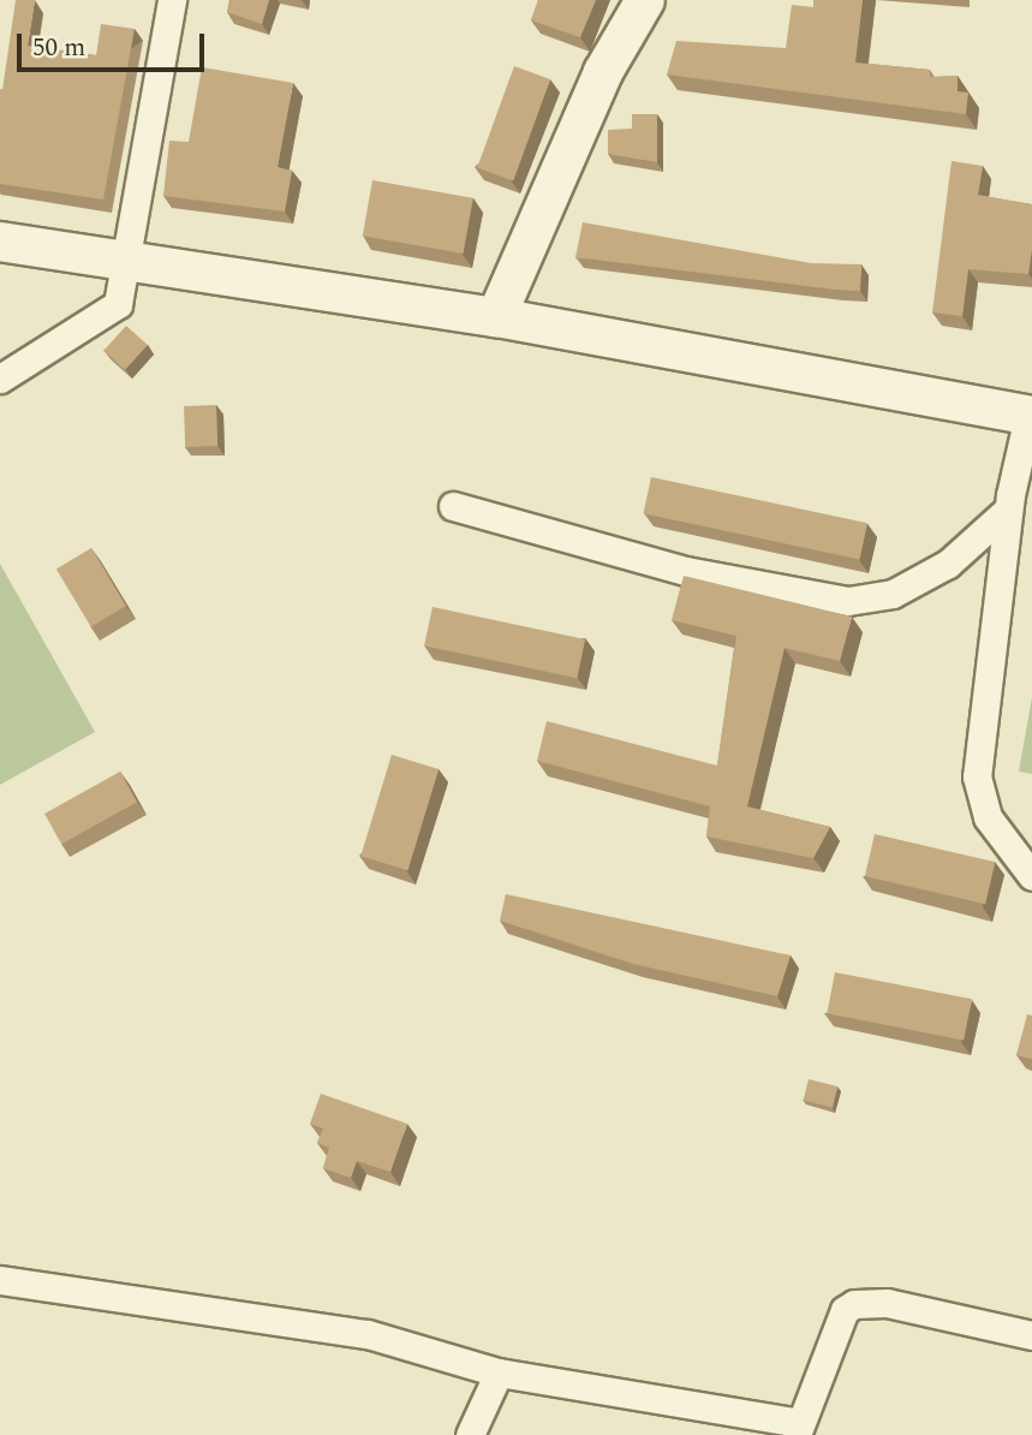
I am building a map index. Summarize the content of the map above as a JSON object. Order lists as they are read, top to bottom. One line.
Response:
{"scale_bar":"50 m"}
